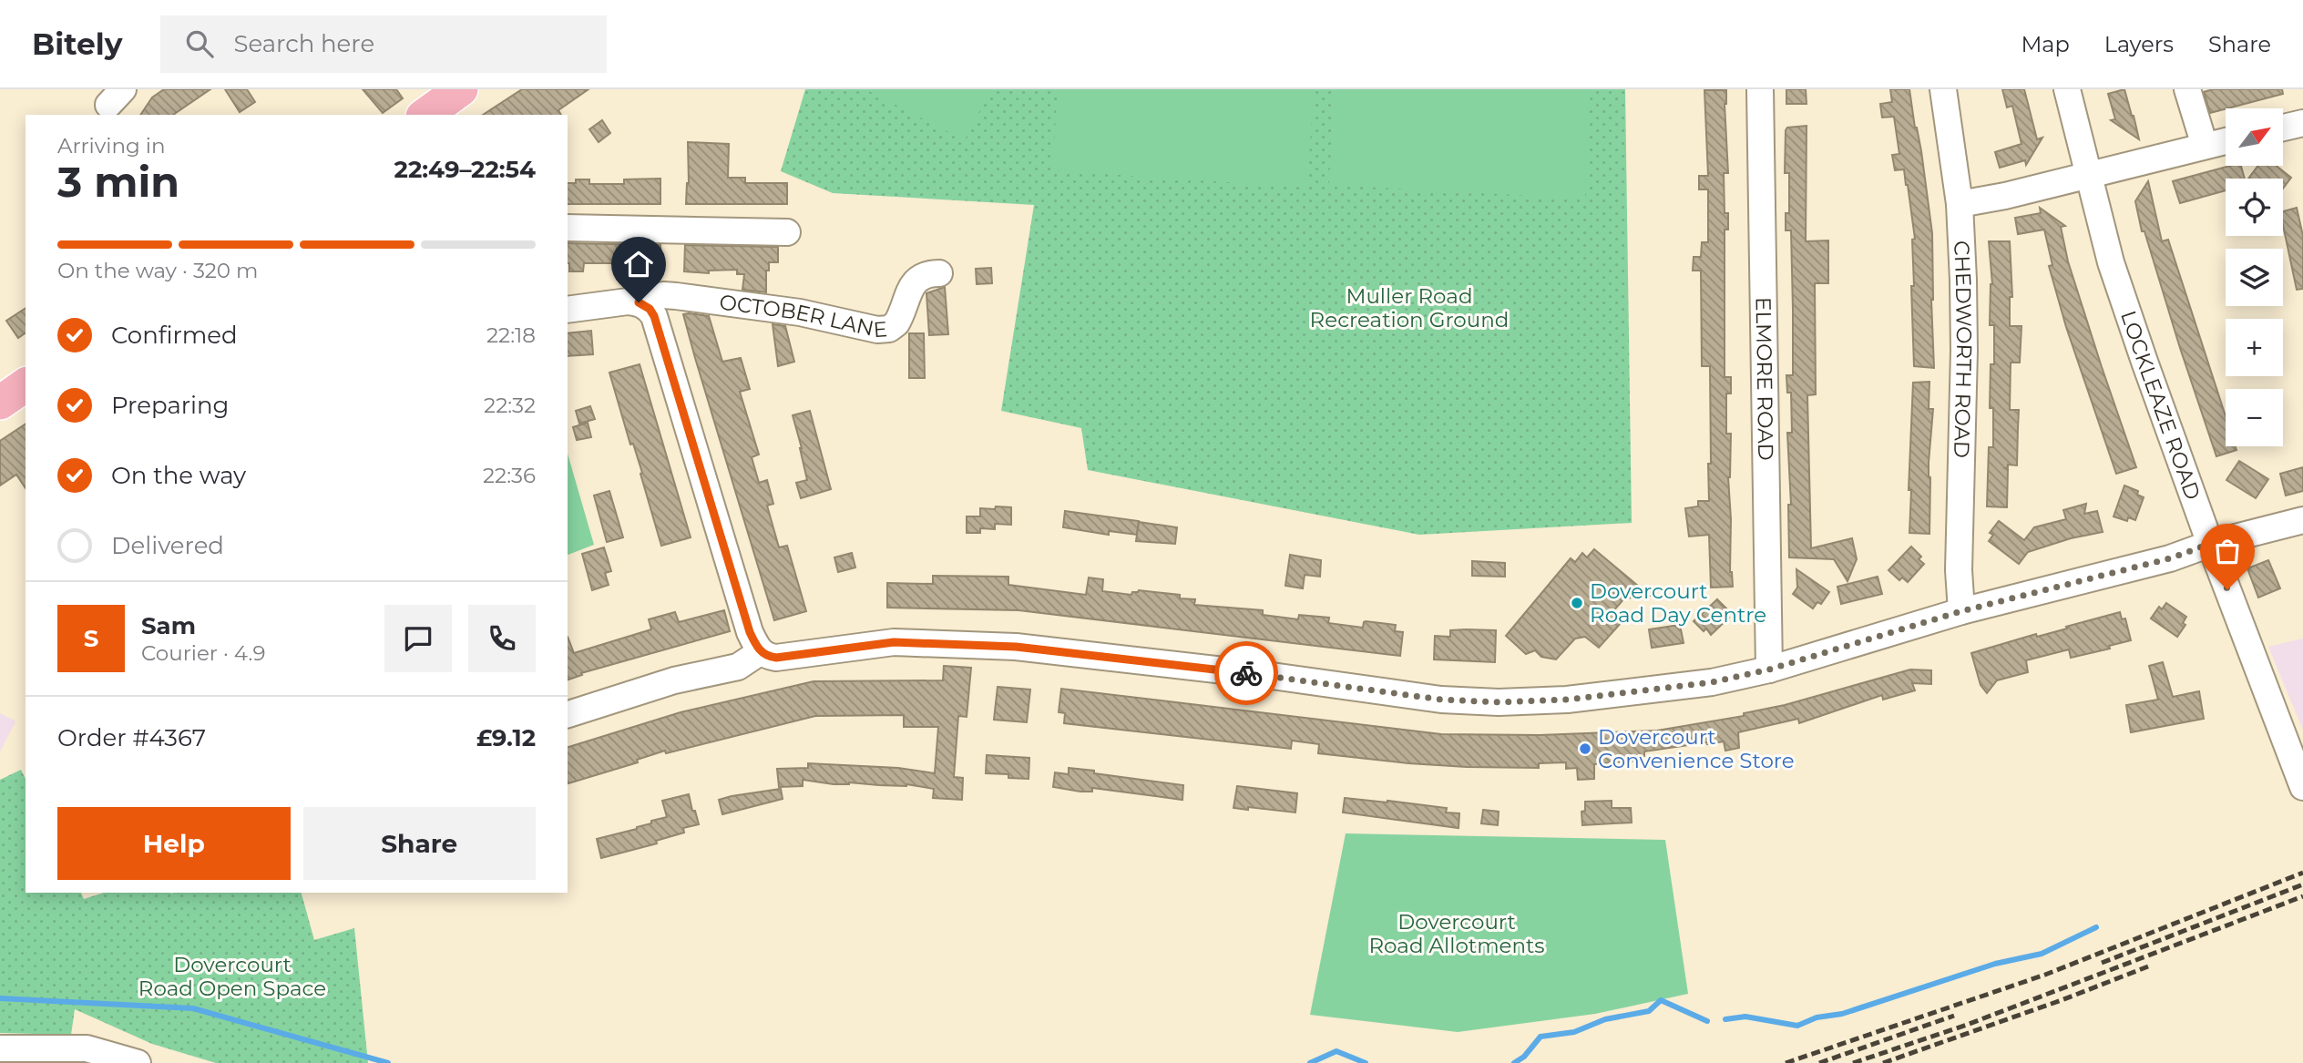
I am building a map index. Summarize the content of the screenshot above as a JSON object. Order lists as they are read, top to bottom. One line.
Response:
{"streets":{"street":["OCTOBER LANE","CHEDWORTH ROAD","ELMORE ROAD","LOCKLEAZE ROAD"]},"parks":["Muller Road Recreation Ground","Dovercourt Road Allotments","Dovercourt Road Open Space"],"places":["Dovercourt Road Day Centre","Dovercourt Convenience Store"],"north":"top right","page":{"header":"Bitely","search":"Search here","nav":["Map","Layers","Share"],"map_buttons":["+","−"],"heading":["3 min","Arriving in","22:49–22:54"],"panel":["Sam","Courier · 4.9","Order #4367","£9.12"],"bar":"On the way · 320 m","list":[["Confirmed","22:18"],["Preparing","22:32"],["On the way","22:36"],"Delivered"],"round":"S","buttons":["Help","Share"]}}
